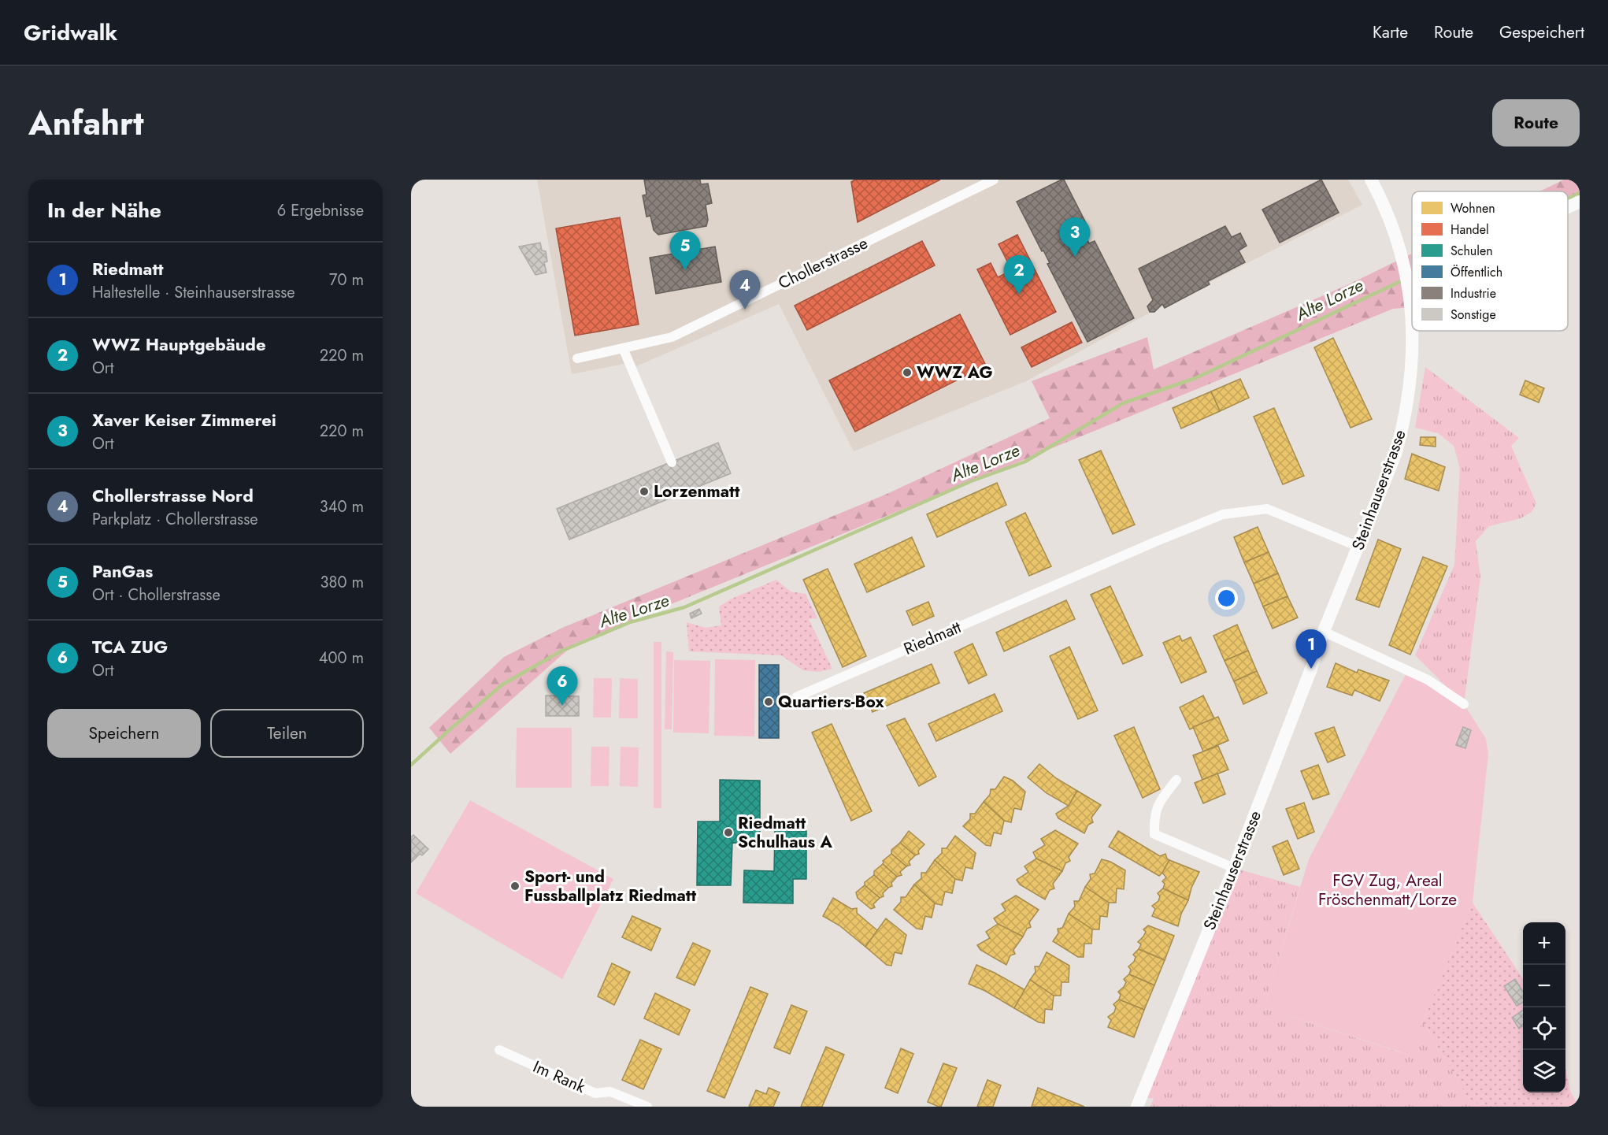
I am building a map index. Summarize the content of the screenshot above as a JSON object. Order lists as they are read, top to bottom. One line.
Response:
{"streets":{"street":["Chollerstrasse","Steinhauserstrasse","Riedmatt","Im Rank"]},"crossings":[["Steinhauserstrasse","Riedmatt"]],"water":["Alte Lorze"],"parks":["FGV Zug, Areal Fröschenmatt/Lorze"],"places":["WWZ AG","Lorzenmatt","Quartiers-Box","Riedmatt Schulhaus A","Sport- und Fussballplatz Riedmatt"],"legend":["Wohnen","Handel","Schulen","Öffentlich","Industrie","Sonstige"],"page":{"header":"Gridwalk","nav":["Karte","Route","Gespeichert"],"title":"Anfahrt","buttons":["Route",["Speichern","Teilen"]],"heading":["In der Nähe","6 Ergebnisse"],"pins":["3","5","2","4","1","6"],"list":[{"mark":"1","name":"Riedmatt","note":"Haltestelle · Steinhauserstrasse","value":"70 m"},{"mark":"2","name":"WWZ Hauptgebäude","note":"Ort","value":"220 m"},{"mark":"3","name":"Xaver Keiser Zimmerei","note":"Ort","value":"220 m"},{"mark":"4","name":"Chollerstrasse Nord","note":"Parkplatz · Chollerstrasse","value":"340 m"},{"mark":"5","name":"PanGas","note":"Ort · Chollerstrasse","value":"380 m"},{"mark":"6","name":"TCA ZUG","note":"Ort","value":"400 m"}],"map_buttons":["+","−"]}}
